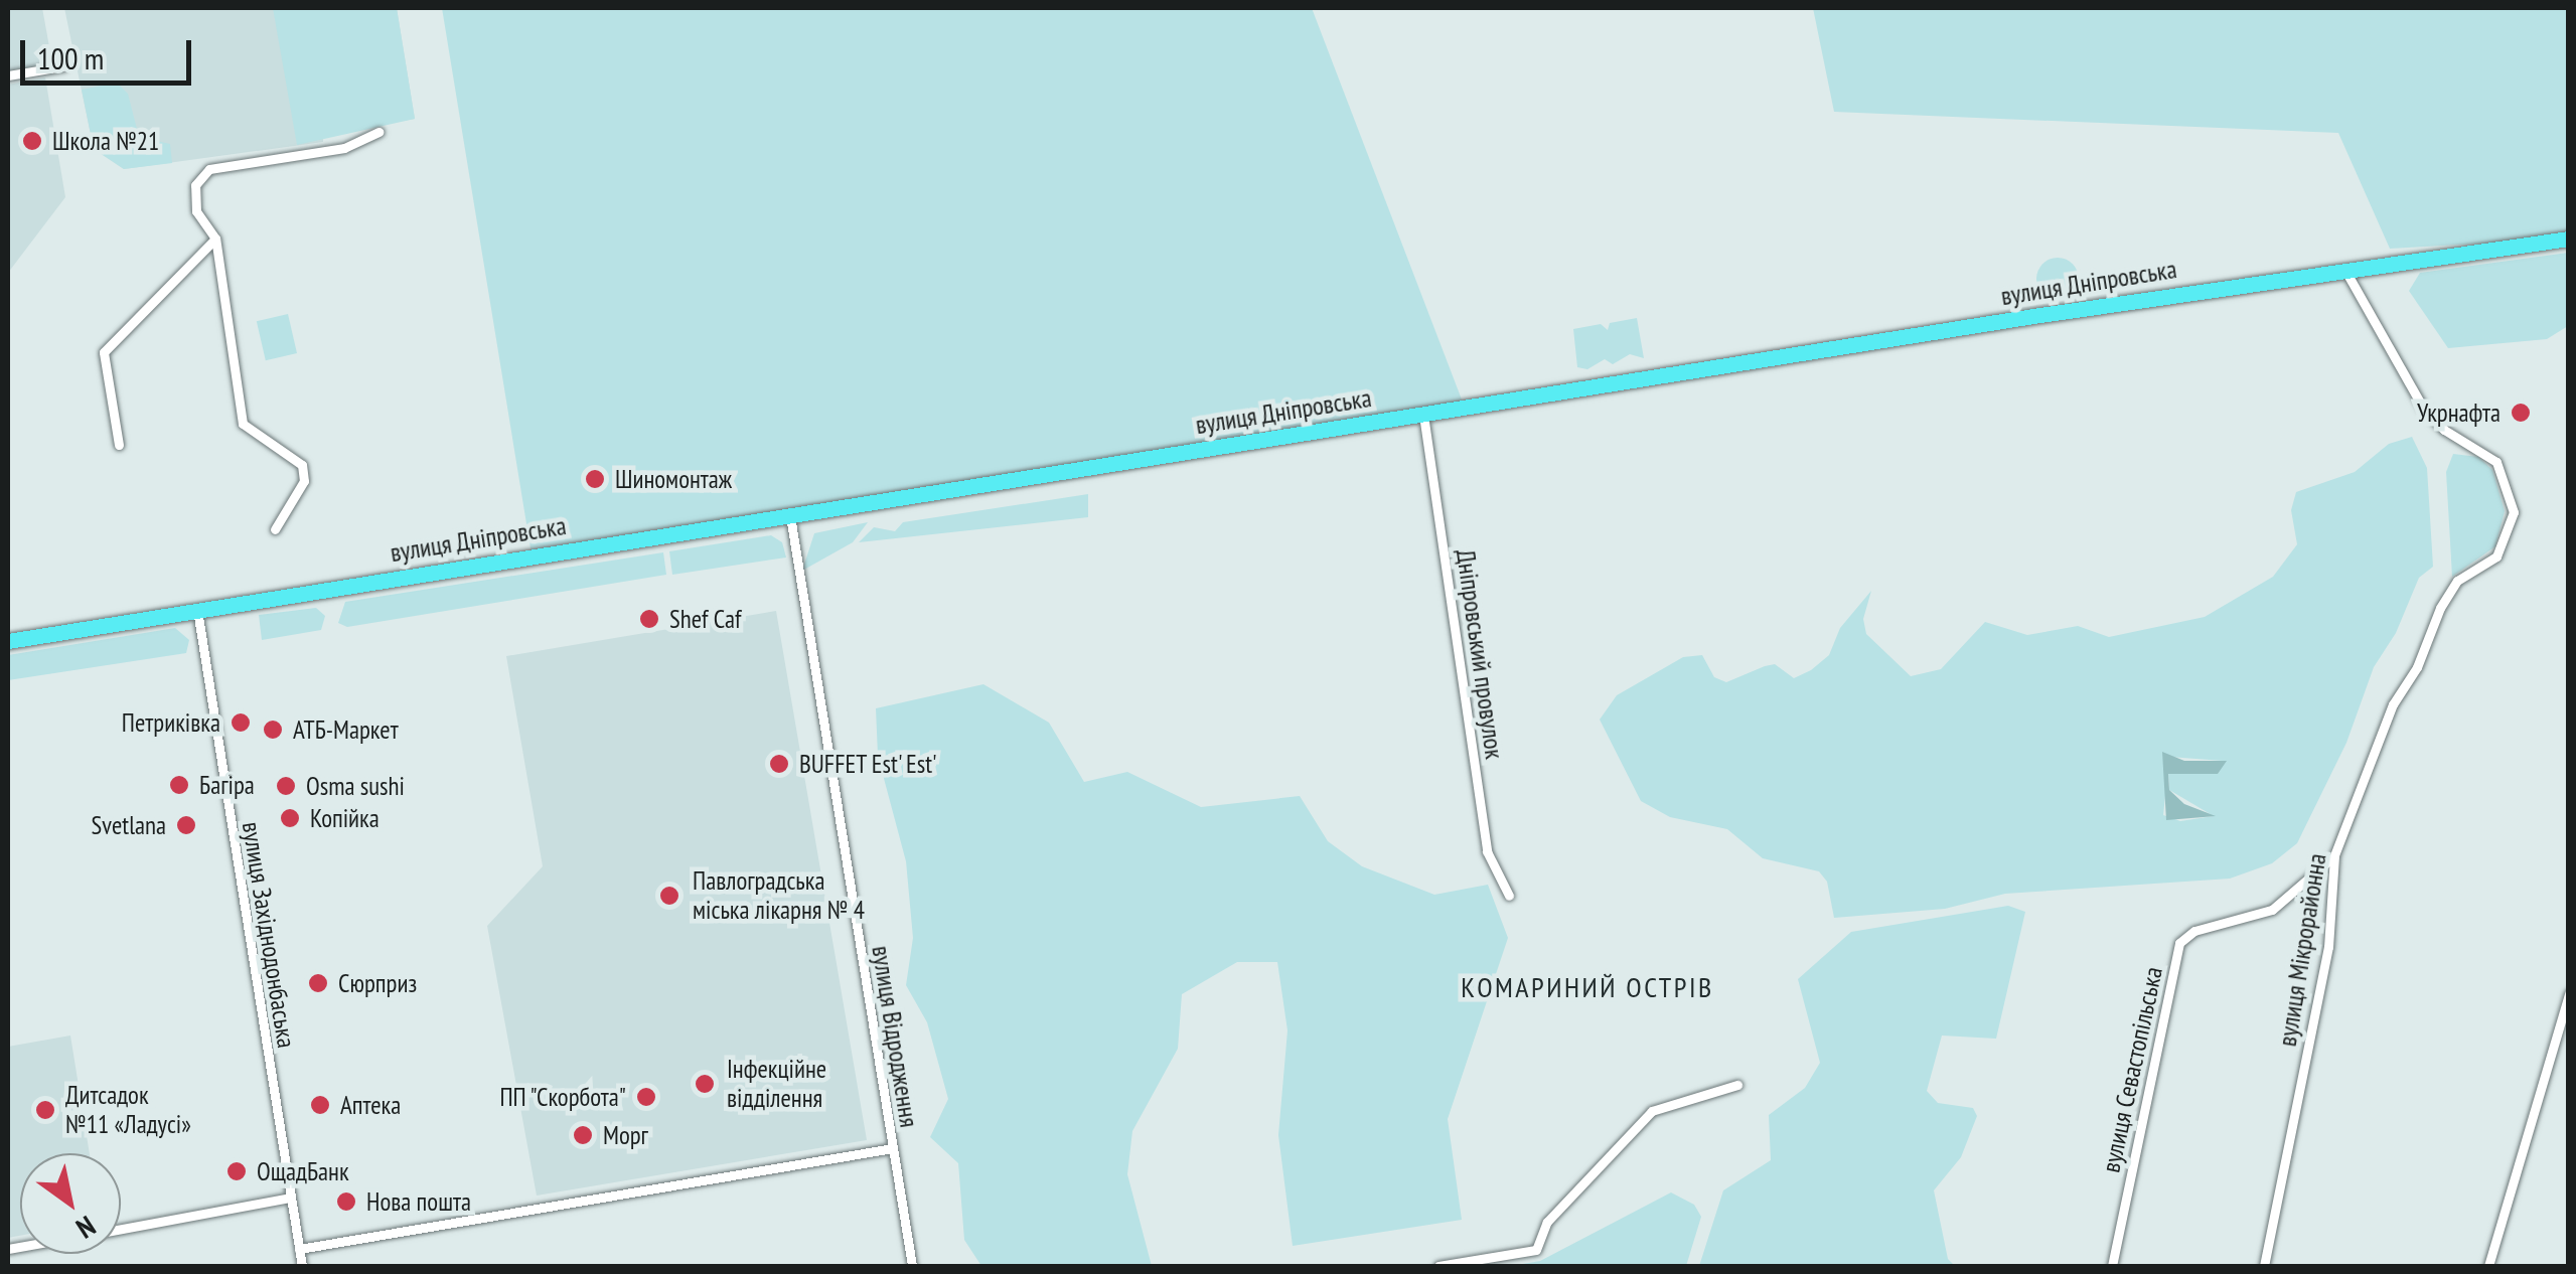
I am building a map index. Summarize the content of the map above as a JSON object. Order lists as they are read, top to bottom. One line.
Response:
{"streets":{"highway":["вулиця Дніпровська"],"street":["Дніпровський провулок","вулиця Західнодонбаська","вулиця Мікрорайонна","вулиця Відродження","вулиця Севастопільська"]},"crossings":[["вулиця Дніпровська","Дніпровський провулок"],["вулиця Дніпровська","вулиця Західнодонбаська"],["вулиця Дніпровська","вулиця Мікрорайонна"],["вулиця Дніпровська","вулиця Відродження"],["вулиця Мікрорайонна","вулиця Севастопільська"]],"districts":["КОМАРИНИЙ ОСТРІВ"],"places":["Школа №21","Укрнафта","Шиномонтаж","Shef Caf","Петриківка","АТБ-Маркет","BUFFET Est' Est'","Багiра","Osma sushi","Копiйка","Svetlana","Павлоградська міська лікарня № 4","Сюрприз","Інфекційне відділення","ПП \"Скорбота\"","Аптека","Дитсадок №11 «Ладусі»","Морг","ОщадБанк","Нова пошта"],"scale_bar":"100 m","north":"bottom right"}
